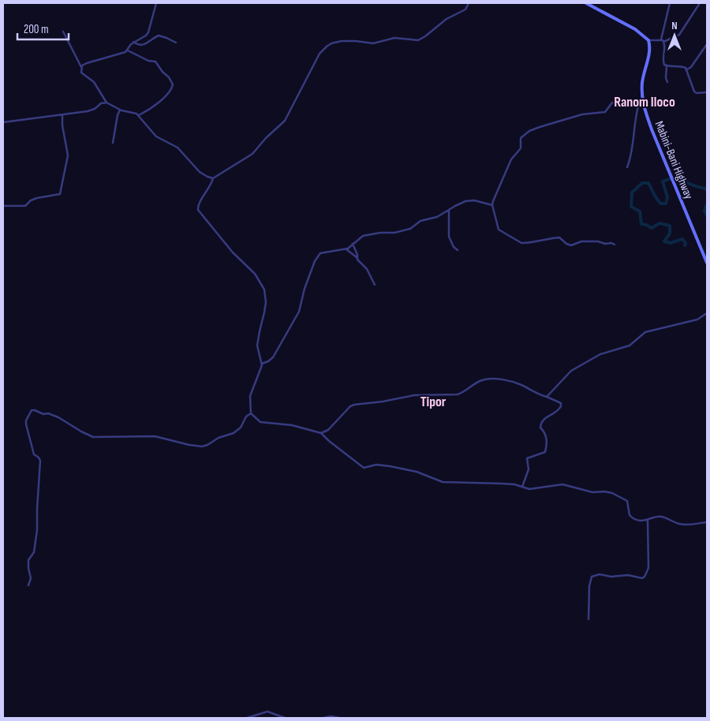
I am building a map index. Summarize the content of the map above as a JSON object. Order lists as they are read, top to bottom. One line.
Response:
{"streets":{"main road":["Mabini-Bani Highway"]},"districts":["Ranom Iloco","Tipor"],"scale_bar":"200 m","north":"top"}
